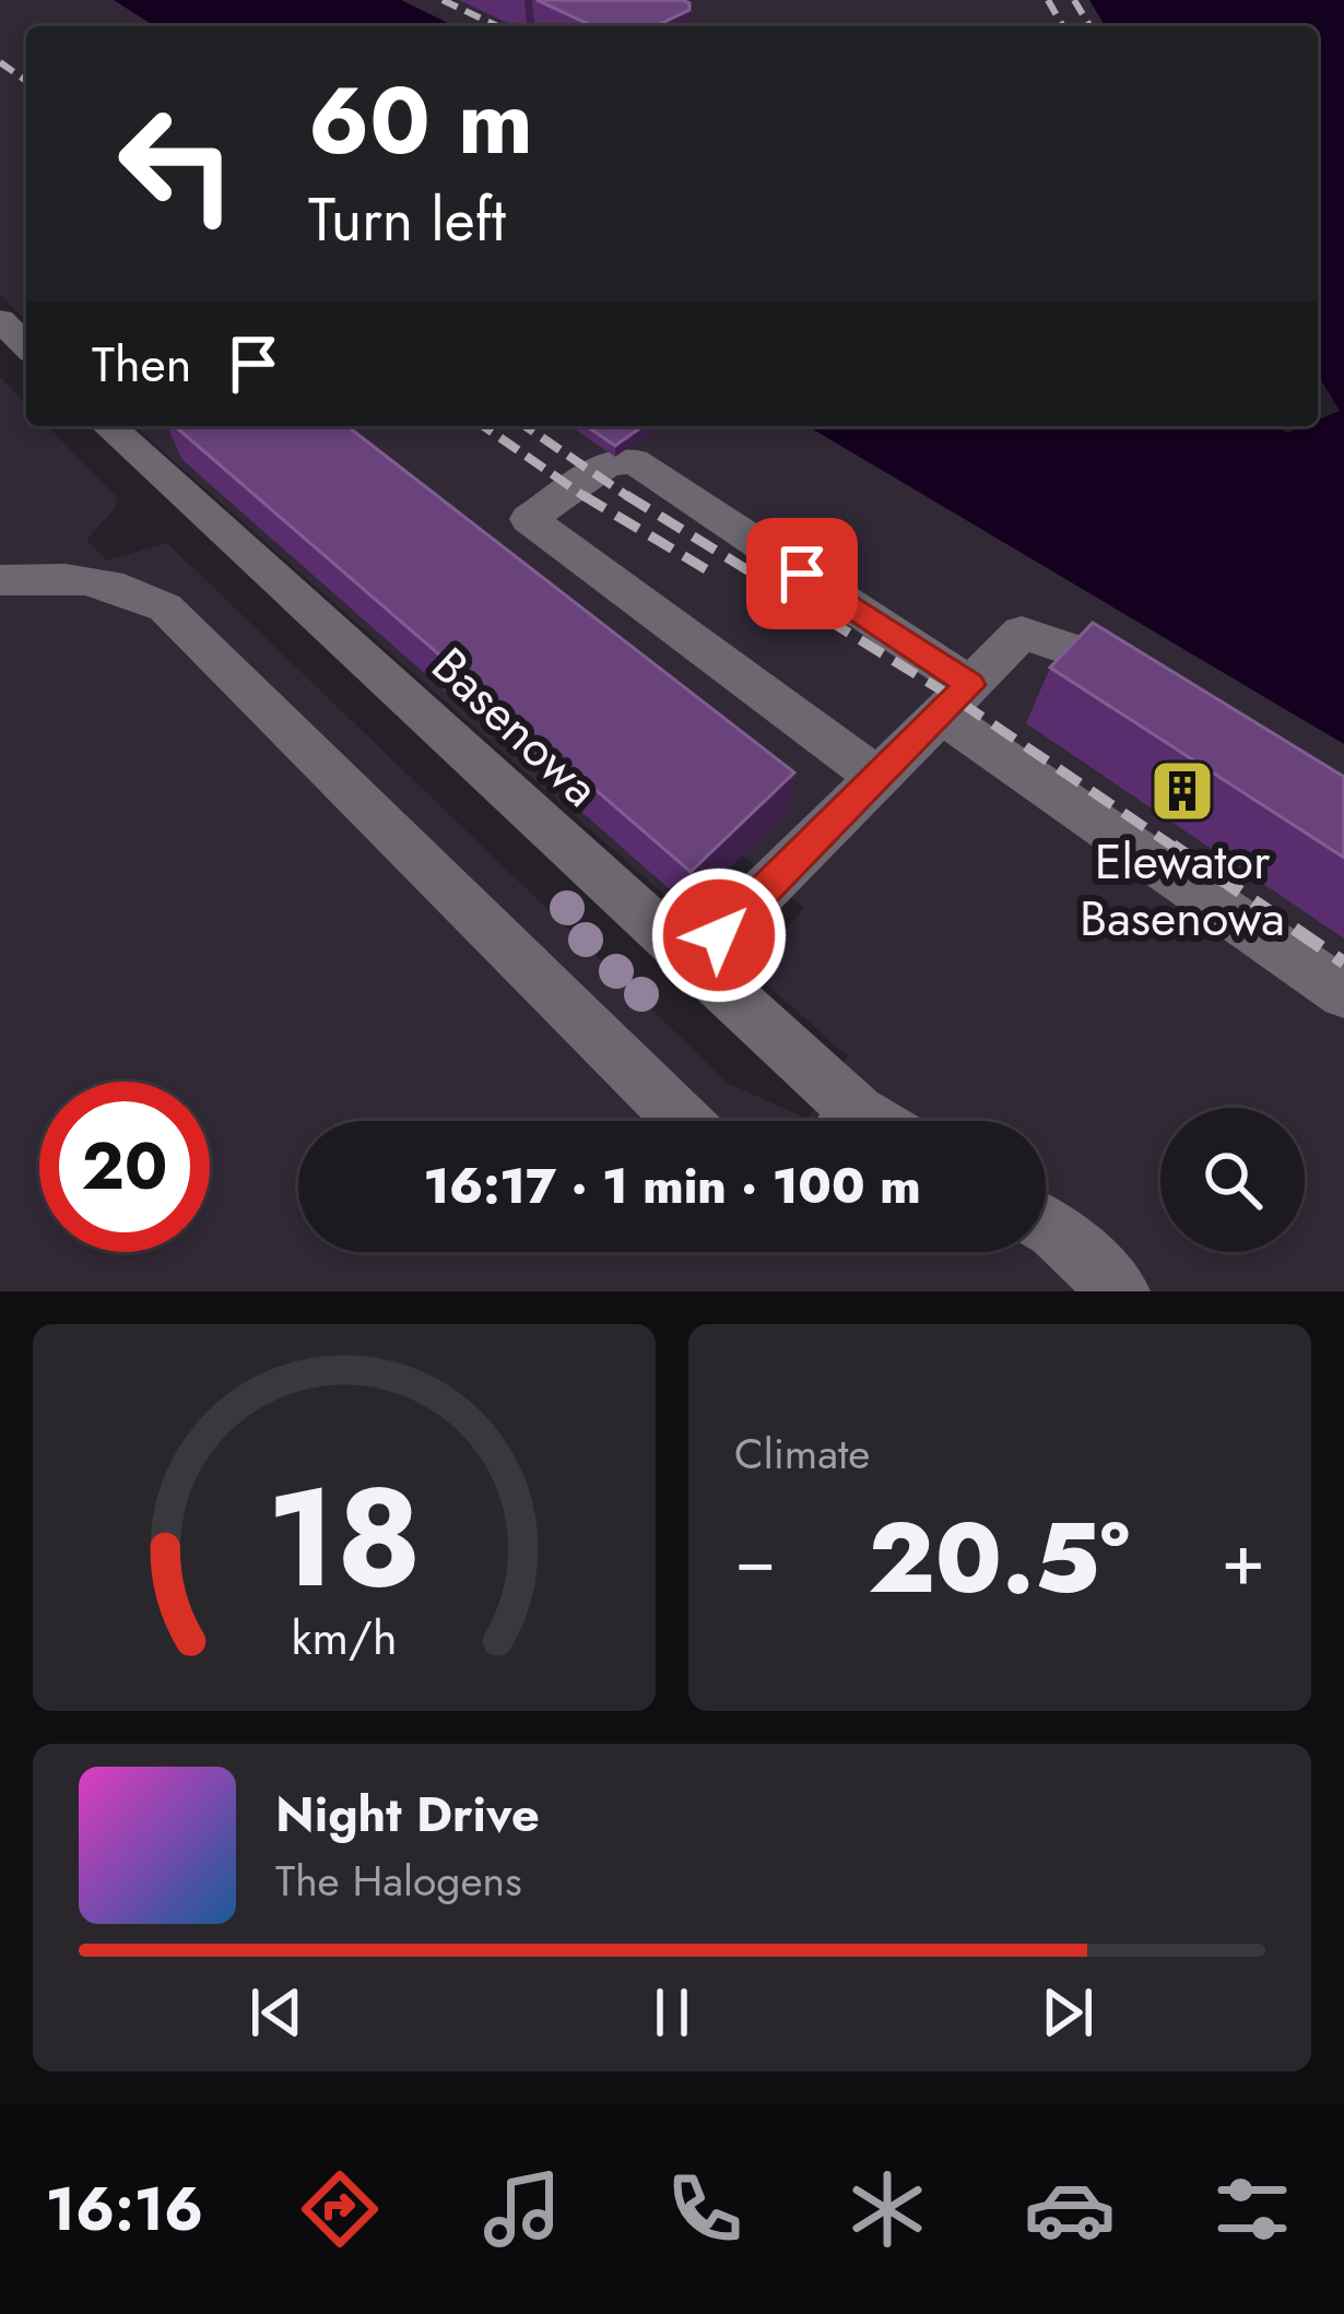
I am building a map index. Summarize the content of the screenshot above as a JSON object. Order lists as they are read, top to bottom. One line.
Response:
{"streets":{"lane":["Basenowa"]},"places":{"building":["Elewator Basenowa"]},"page":{"turn":["60 m","Turn left"],"then":"Then","limit":"20","trip":"16:17 · 1 min · 100 m","tile":"Climate","heat":["−","20.5°","+"],"song":["Night Drive","The Halogens"],"tabs":"16:16","gauge":["18","km/h"]}}
